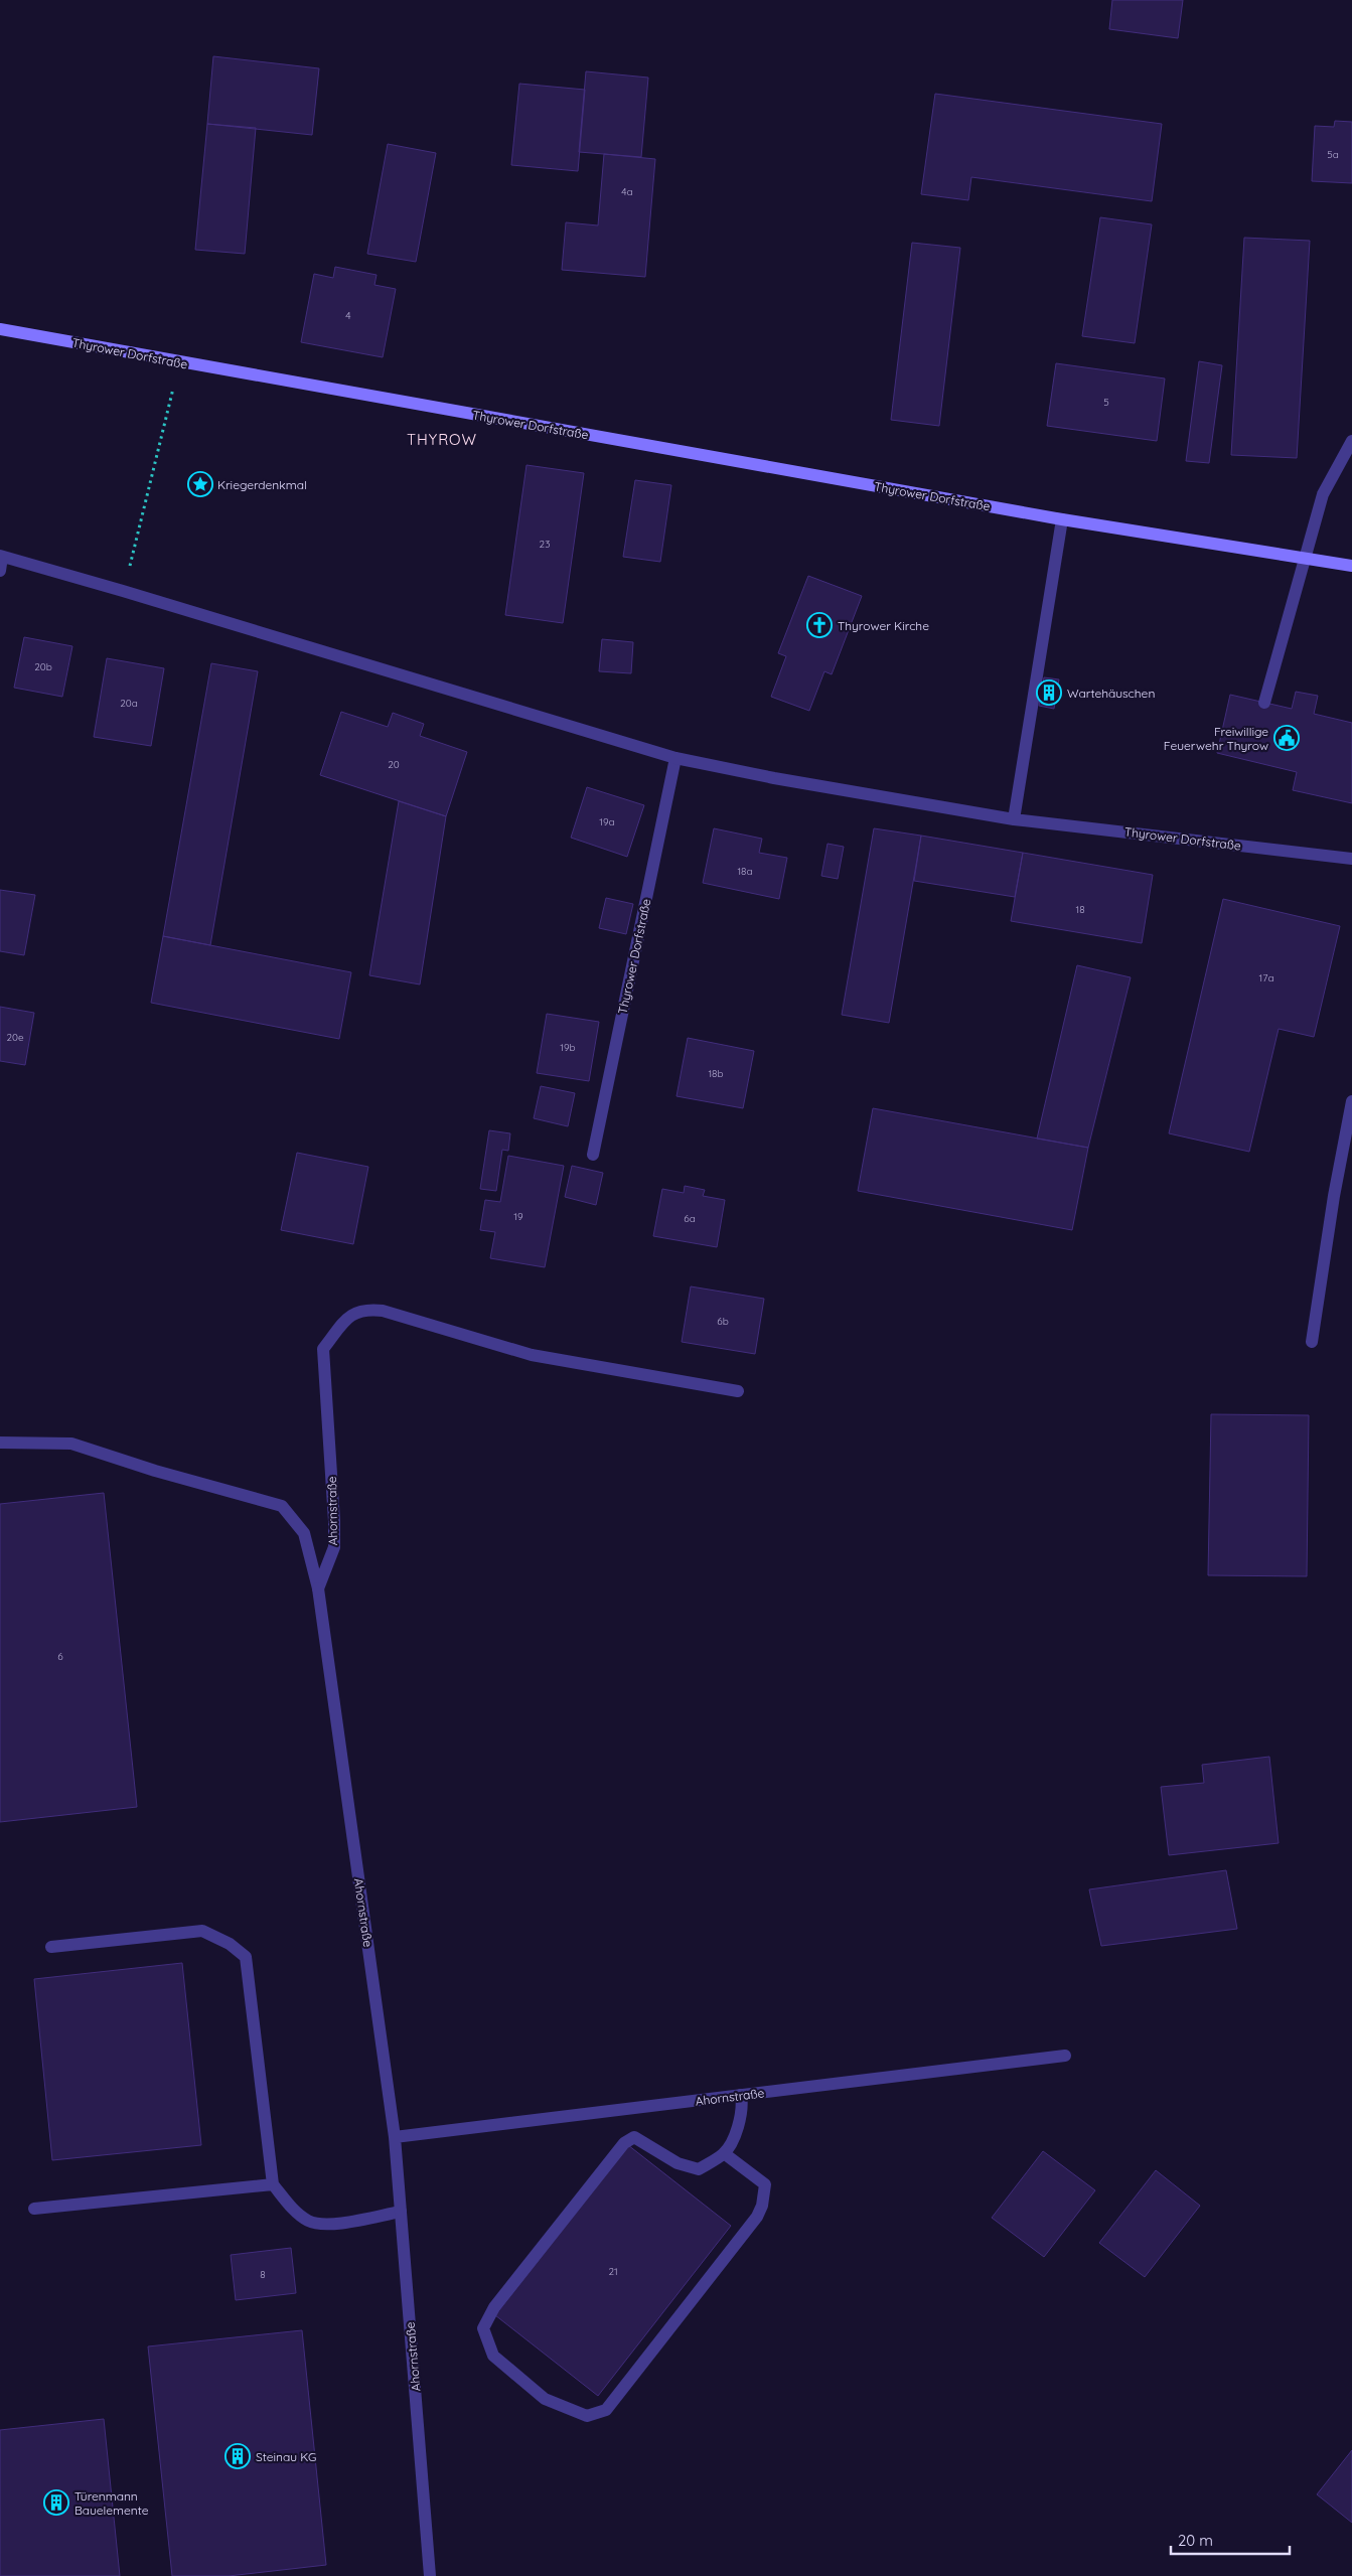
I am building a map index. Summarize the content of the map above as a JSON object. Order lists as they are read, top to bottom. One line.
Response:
{"streets":{"main road":["Thyrower Dorfstraße"],"street":["Ahornstraße"]},"districts":["THYROW"],"places":{"place":["Kriegerdenkmal"],"church":["Thyrower Kirche"],"building":["Wartehäuschen","Steinau KG","Türenmann Bauelemente"],"public building":["Freiwillige Feuerwehr Thyrow"]},"house_numbers":["5a","4a","4","5","23","20b","20a","20","19a","18a","18","17a","20e","19b","18b","19","6a","6b","6","21","8"],"scale_bar":"20 m"}
